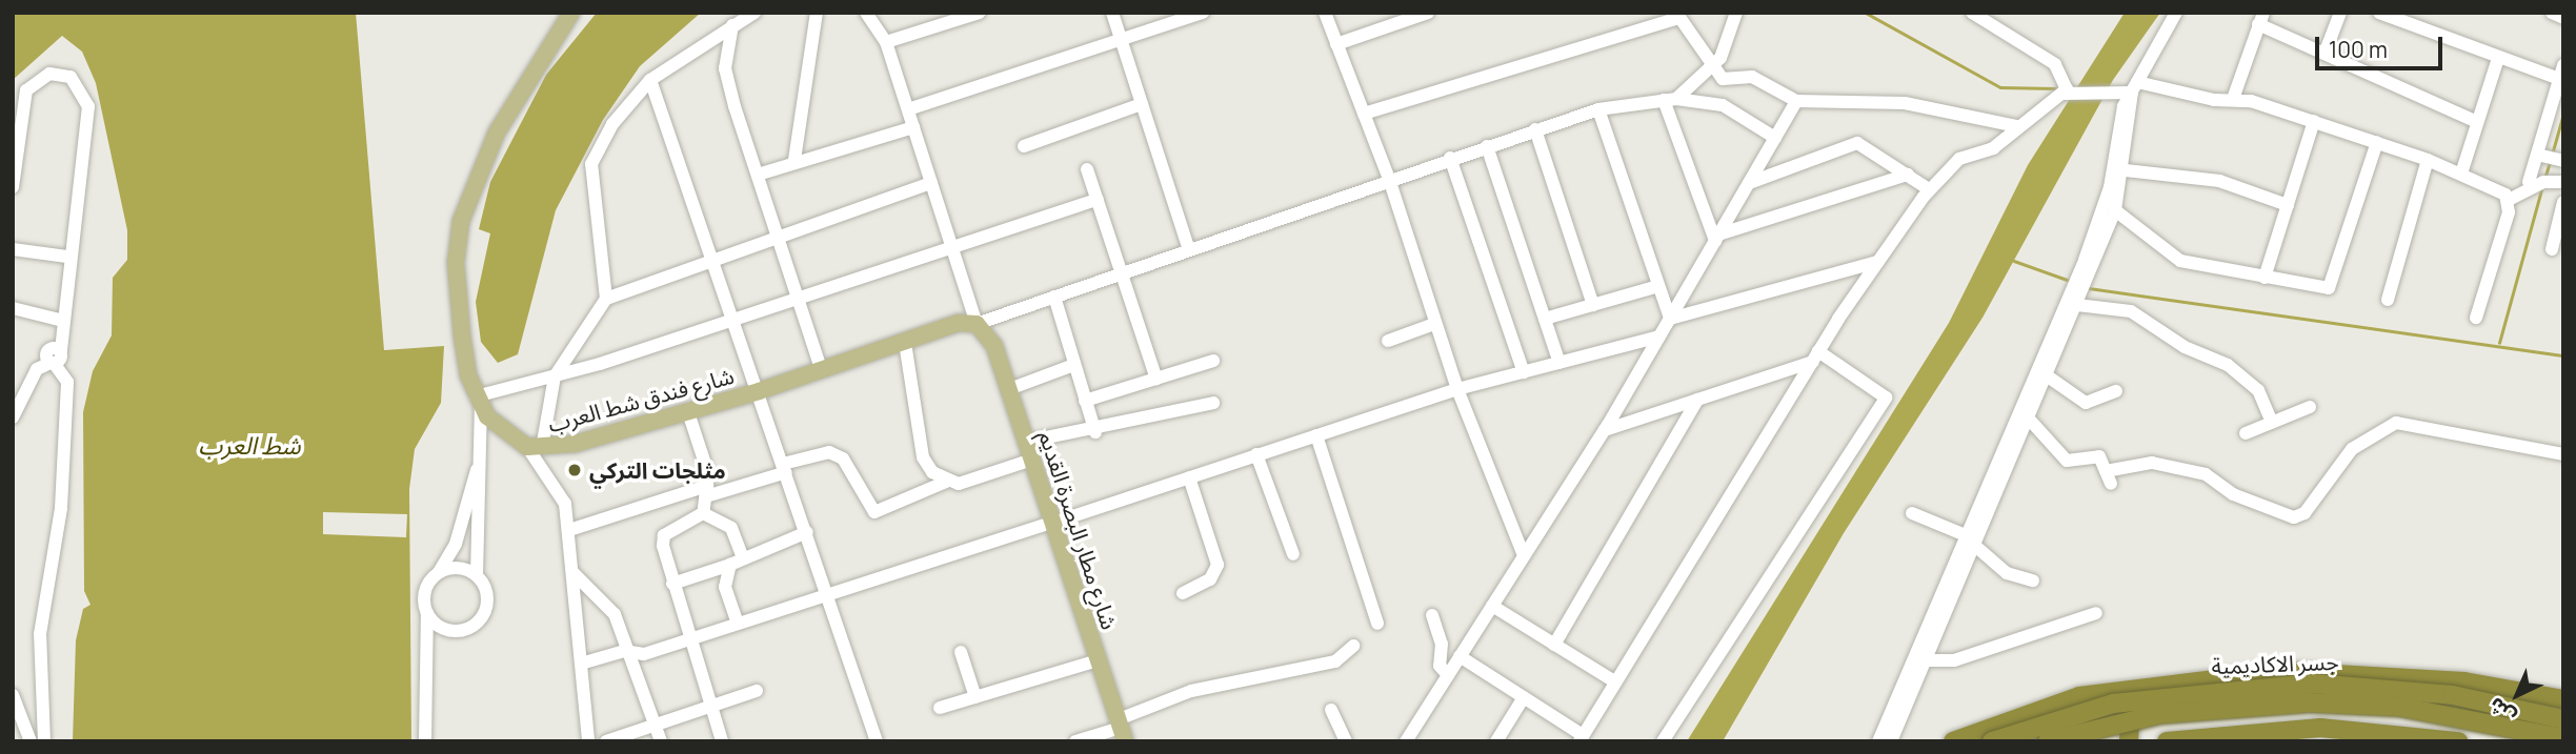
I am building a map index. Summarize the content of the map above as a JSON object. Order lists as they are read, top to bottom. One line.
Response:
{"streets":{"highway":["جسر الاكاديمية"],"main road":["شارع فندق شط العرب","شارع مطار البصرة القديم"]},"crossings":[["شارع فندق شط العرب","شارع مطار البصرة القديم"]],"water":["شط العرب"],"places":["مثلجات التركي"],"scale_bar":"100 m","north":"bottom left"}
